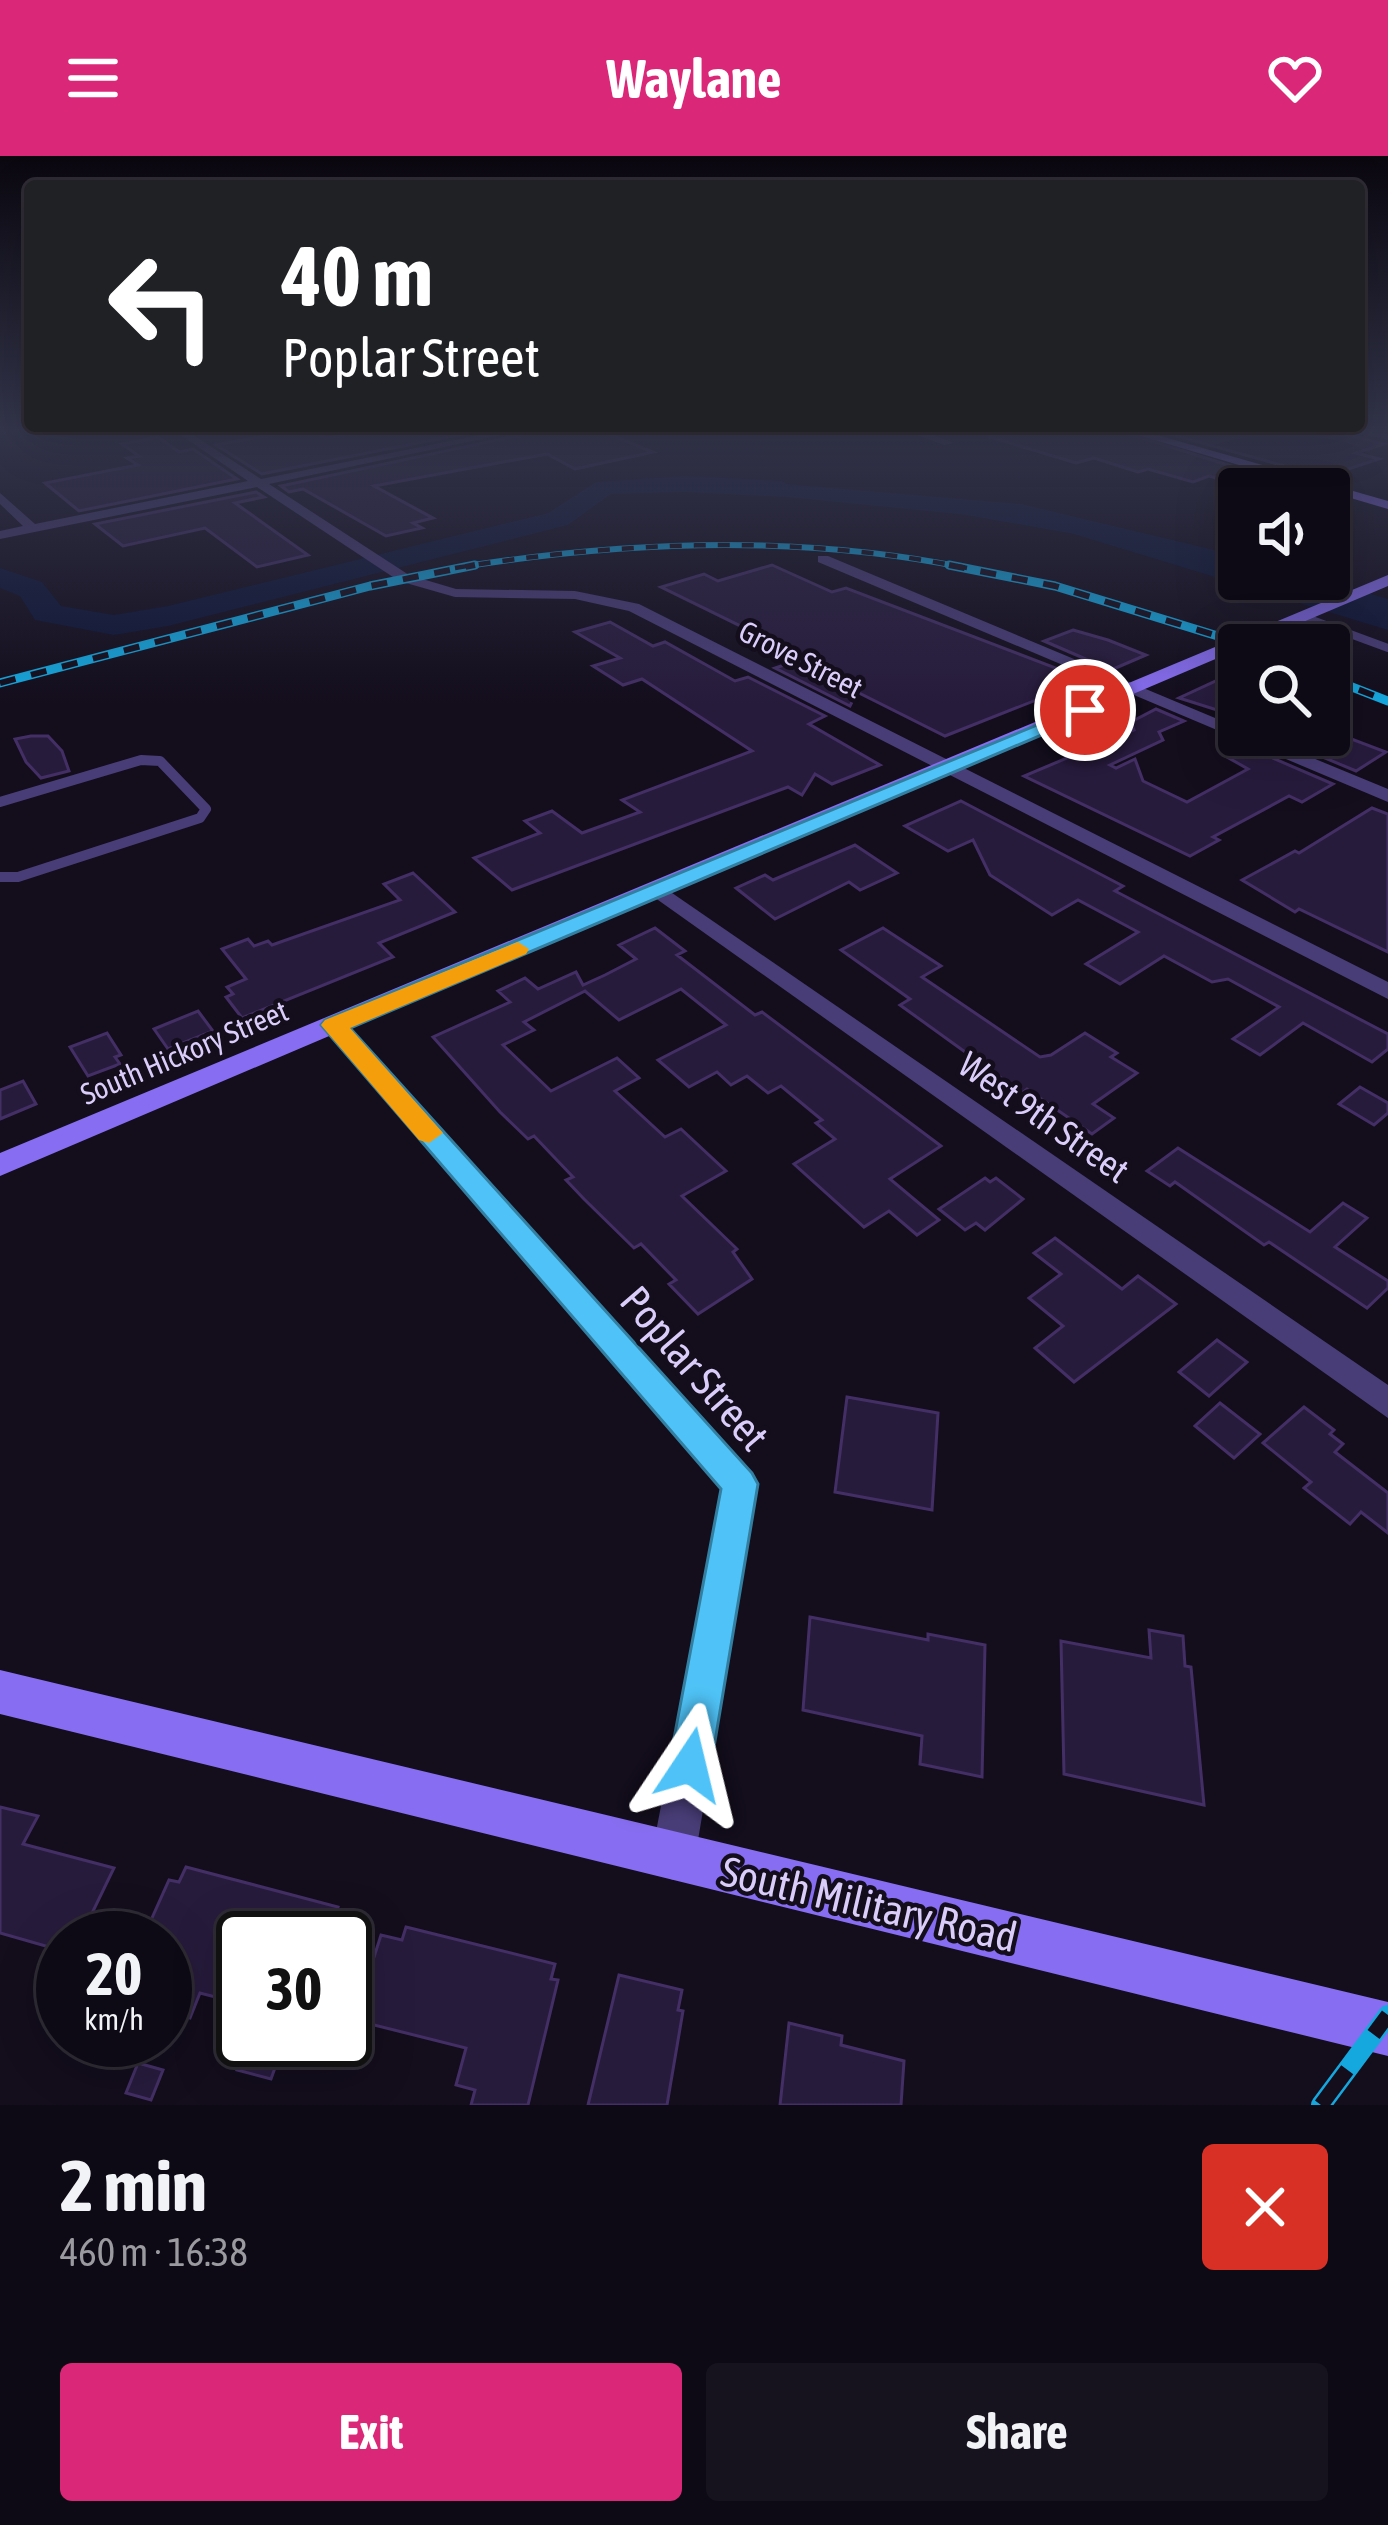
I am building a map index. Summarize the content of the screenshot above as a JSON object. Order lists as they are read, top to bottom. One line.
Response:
{"streets":{"street":["Grove Street","South Hickory Street","West 9th Street","Poplar Street","South Military Road"]},"crossings":[["Grove Street","South Hickory Street"],["South Hickory Street","West 9th Street"],["South Hickory Street","Poplar Street"],["Poplar Street","South Military Road"]],"page":{"header":"Waylane","turn":["40 m","Poplar Street"],"speed":"20 km/h","limit":"30","heading":["2 min","460 m · 16:38"],"buttons":["Exit","Share"]}}
